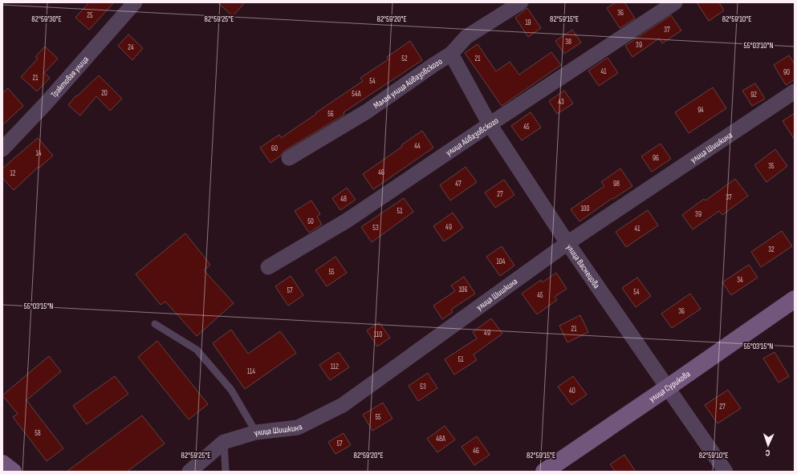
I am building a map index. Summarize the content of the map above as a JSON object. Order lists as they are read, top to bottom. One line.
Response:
{"streets":{"street":["Трактовая улица","Малая улица Айвазовского","улица Айвазовского","улица Шишкина","улица Васнецова","улица Сурикова"]},"crossings":[["Малая улица Айвазовского","улица Васнецова"],["улица Айвазовского","улица Васнецова"],["улица Шишкина","улица Васнецова"],["улица Васнецова","улица Сурикова"]],"house_numbers":["36","25","19","37","38","39","24","52","21","41","90","21","54","20","54А","92","43","94","56","45","44","60","14","96","35","46","12","47","98","27","37","48","100","51","39","50","49","53","41","32","104","55","34","106","57","54","45","36","21","49","110","51","112","114","53","40","27","55","58","48А","57","46"],"north":"bottom","coordinates":["82°59'30\"E","82°59'25\"E","82°59'20\"E","82°59'15\"E","82°59'10\"E","55°03'10\"N","55°03'15\"N"]}
